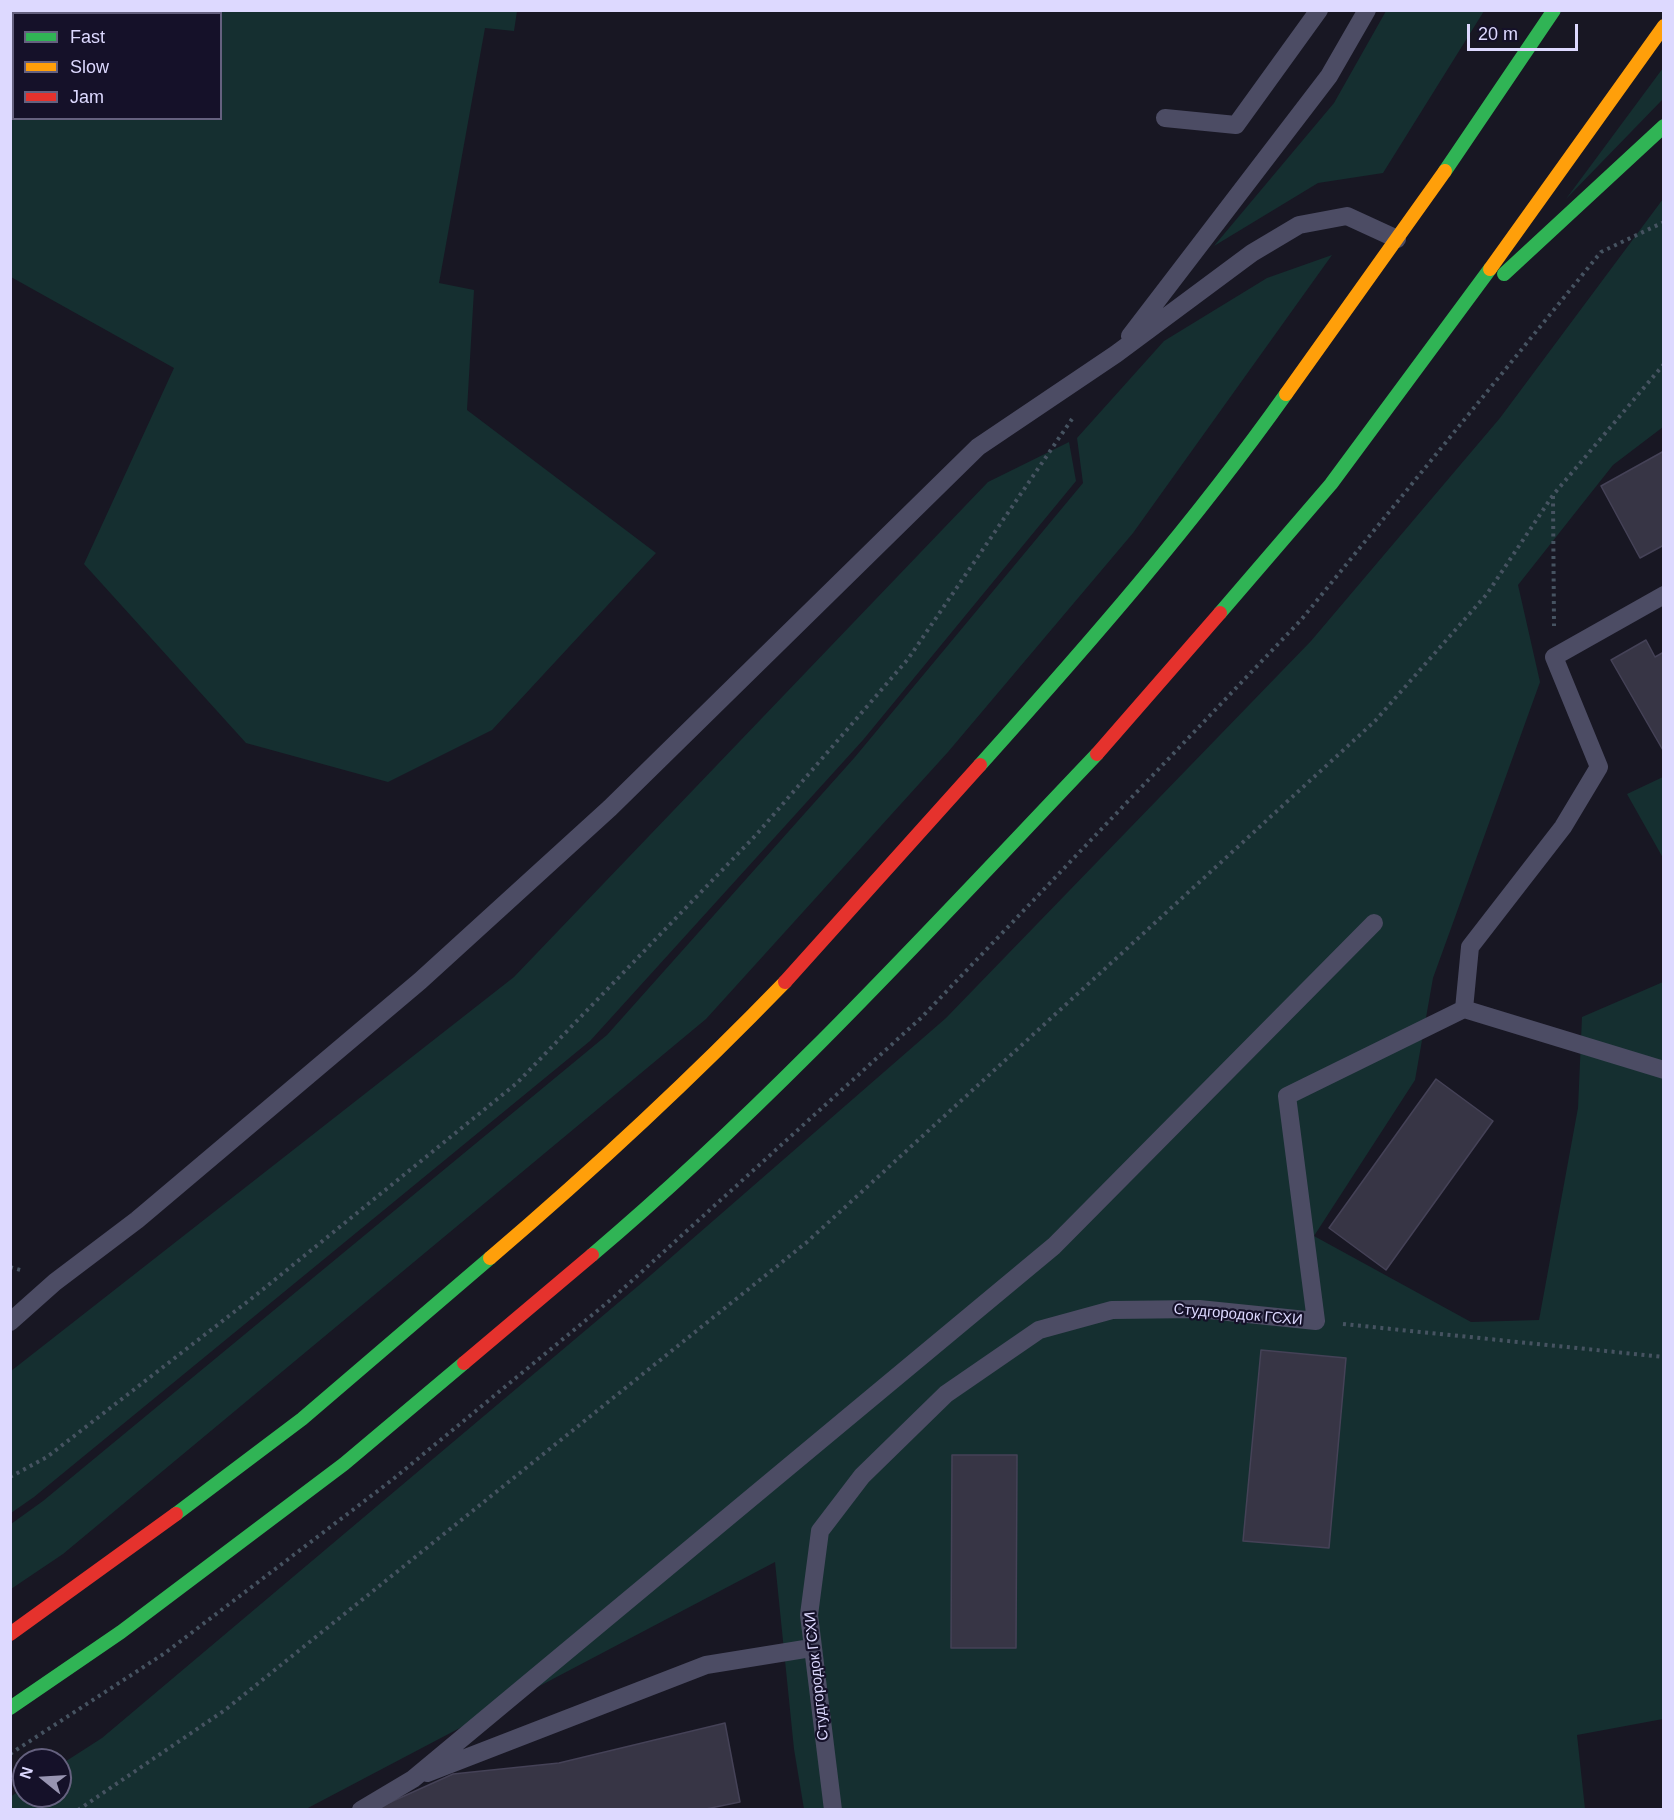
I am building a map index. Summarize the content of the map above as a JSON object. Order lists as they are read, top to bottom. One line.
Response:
{"streets":{"lane":["Студгородок ГСХИ"]},"legend":["Fast","Slow","Jam"],"scale_bar":"20 m","north":"left"}
